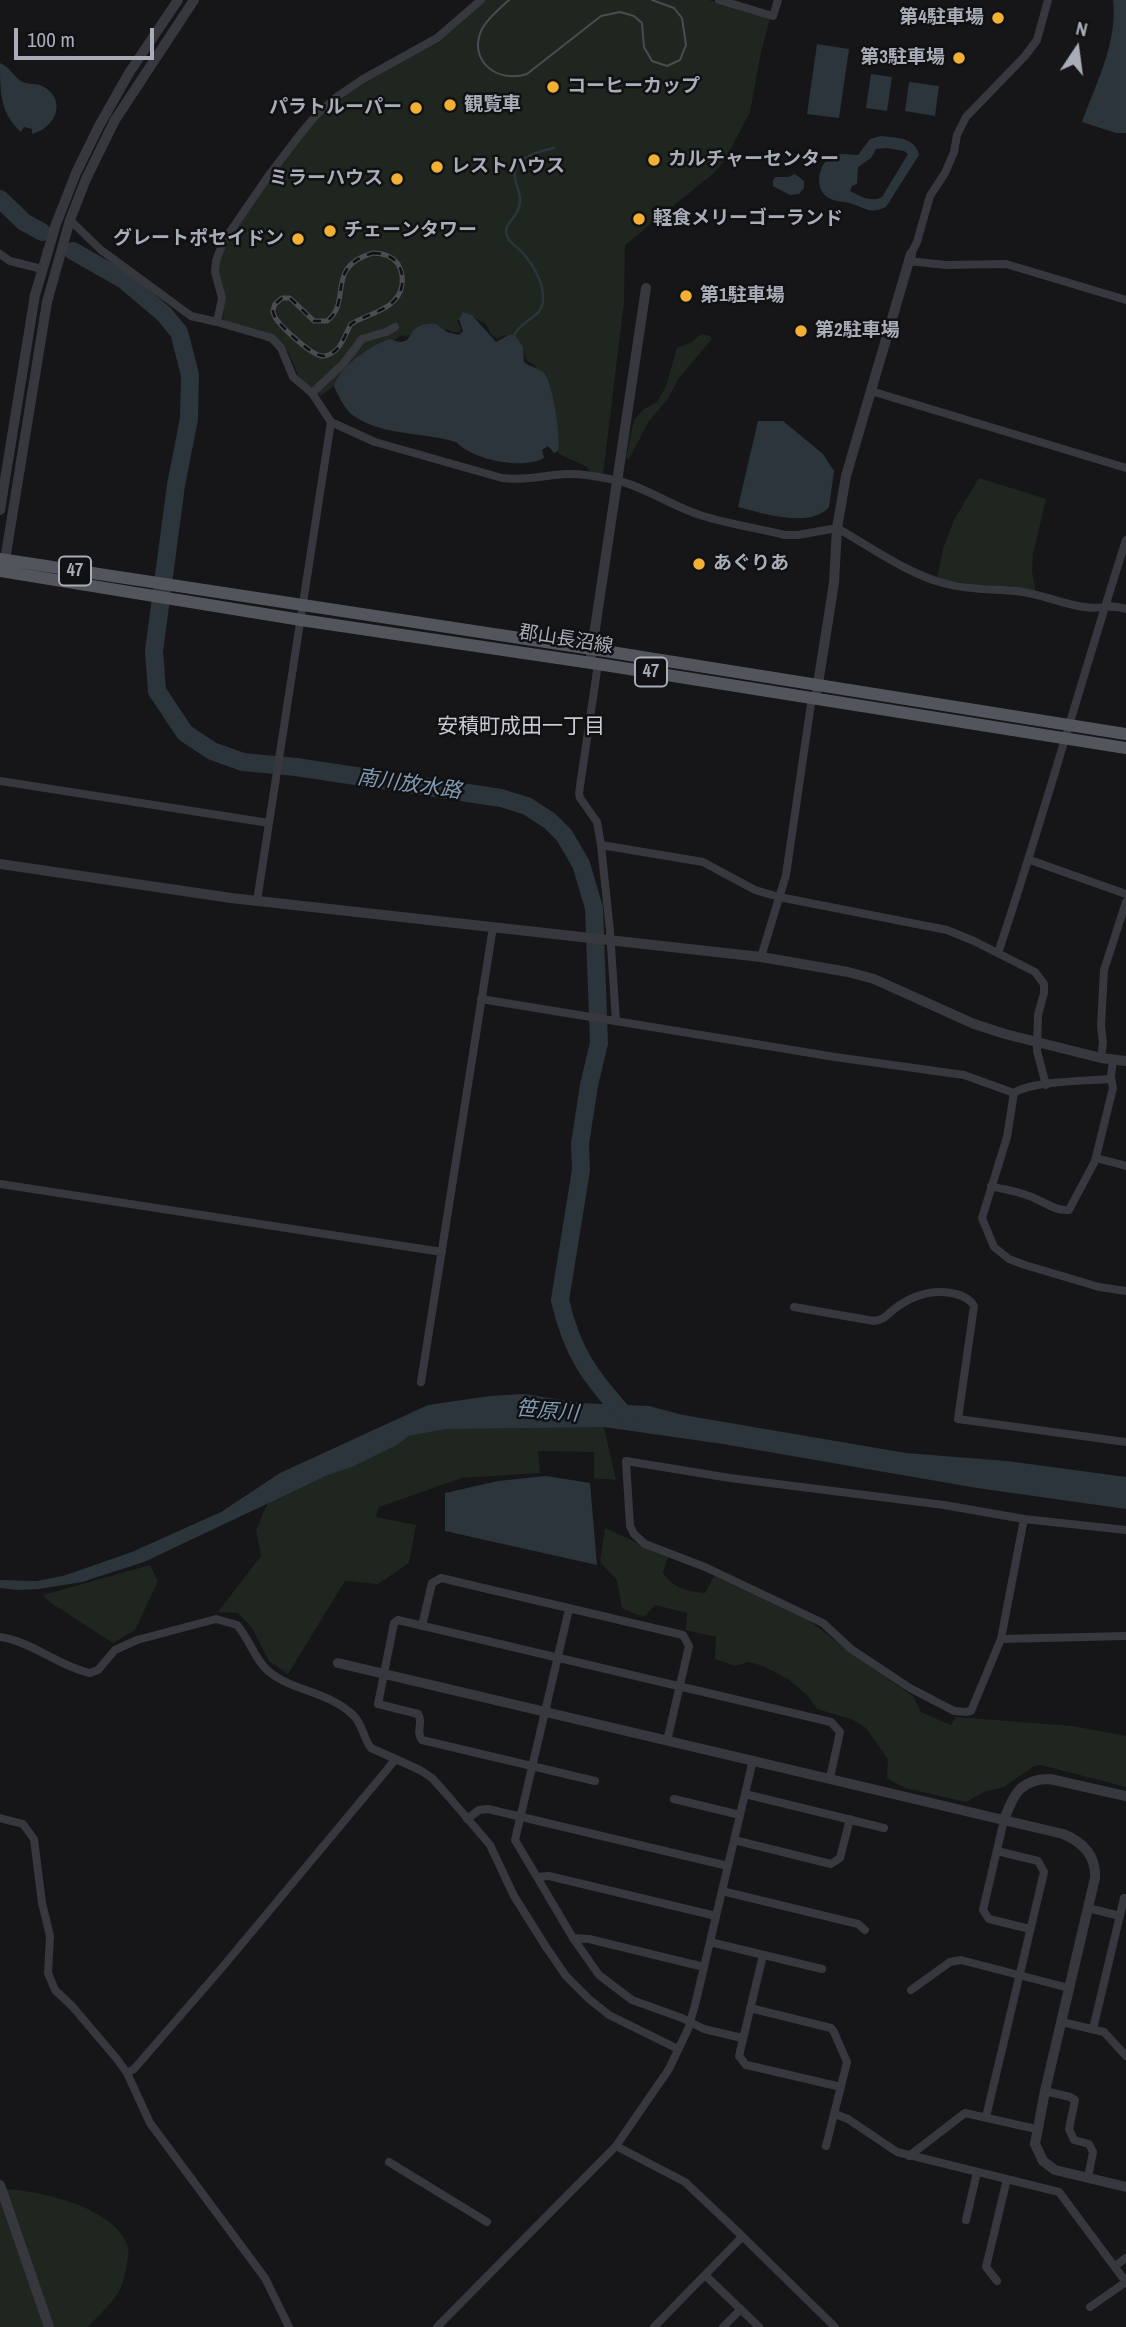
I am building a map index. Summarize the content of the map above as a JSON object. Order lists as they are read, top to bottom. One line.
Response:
{"streets":{"main road":["47","郡山長沼線"]},"districts":["安積町成田一丁目"],"water":["南川放水路","笹原川"],"places":["第4駐車場","第3駐車場","コーヒーカップ","観覧車","パラトルーパー","カルチャーセンター","レストハウス","ミラーハウス","軽食メリーゴーランド","チェーンタワー","グレートポセイドン","第1駐車場","第2駐車場","あぐりあ"],"scale_bar":"100 m","north":"top"}
